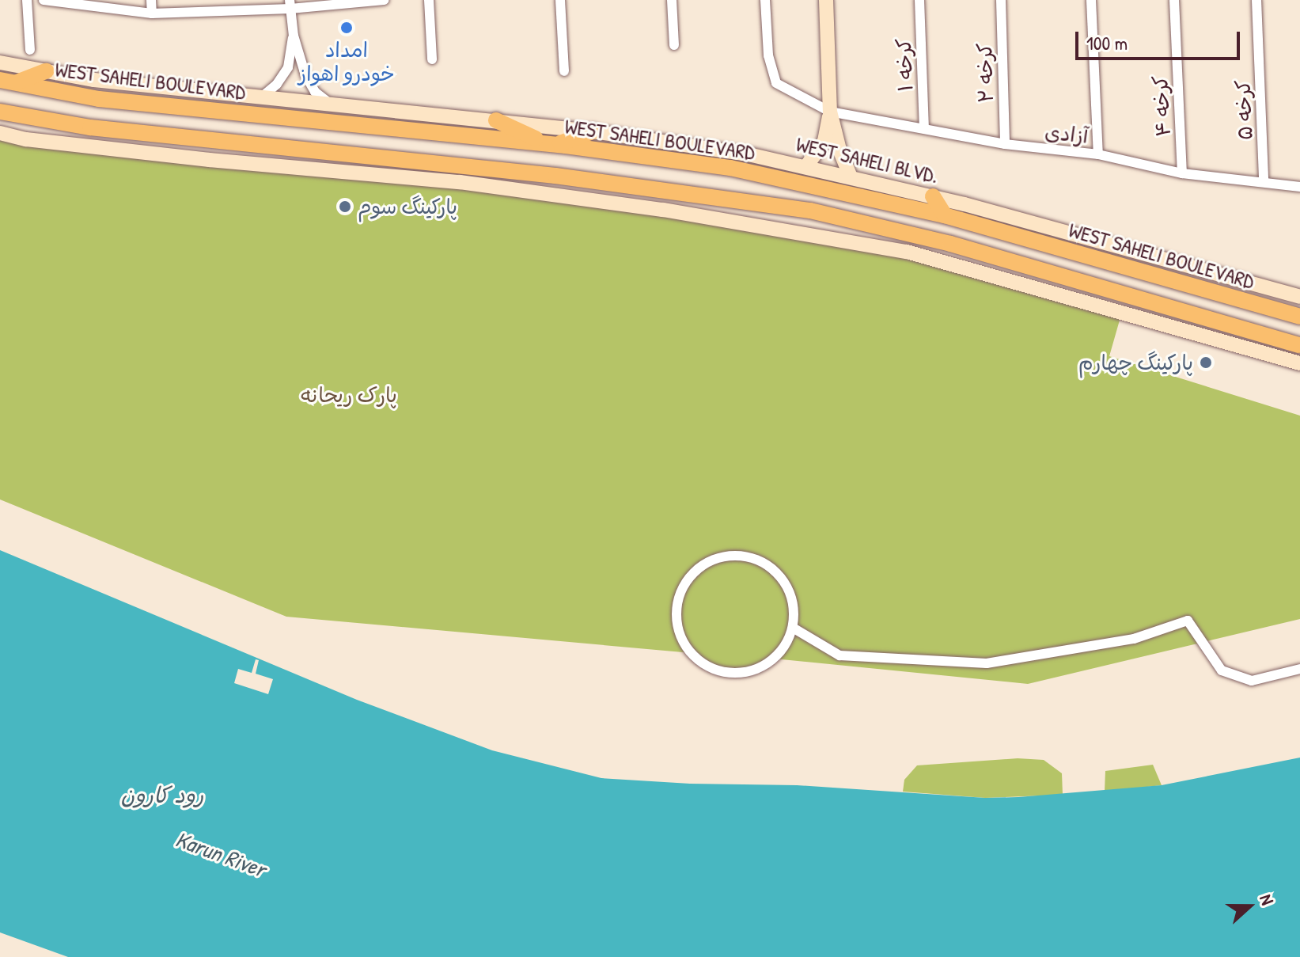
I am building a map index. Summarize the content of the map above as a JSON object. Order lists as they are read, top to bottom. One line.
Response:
{"streets":{"main road":["WEST SAHELI BOULEVARD"],"street":["کرخه ۱","کرخه ۲","کرخه ۴","کرخه ۵","آزادی","WEST SAHELI BLVD."]},"crossings":[["کرخه ۱","آزادی"],["کرخه ۲","آزادی"],["کرخه ۴","آزادی"],["کرخه ۵","آزادی"]],"water":["رود کارون","Karun River"],"parks":["پارک ریحانه"],"places":["امداد خودرو اهواز","پارکینگ سوم","پارکینگ چهارم"],"scale_bar":"100 m","north":"right"}
